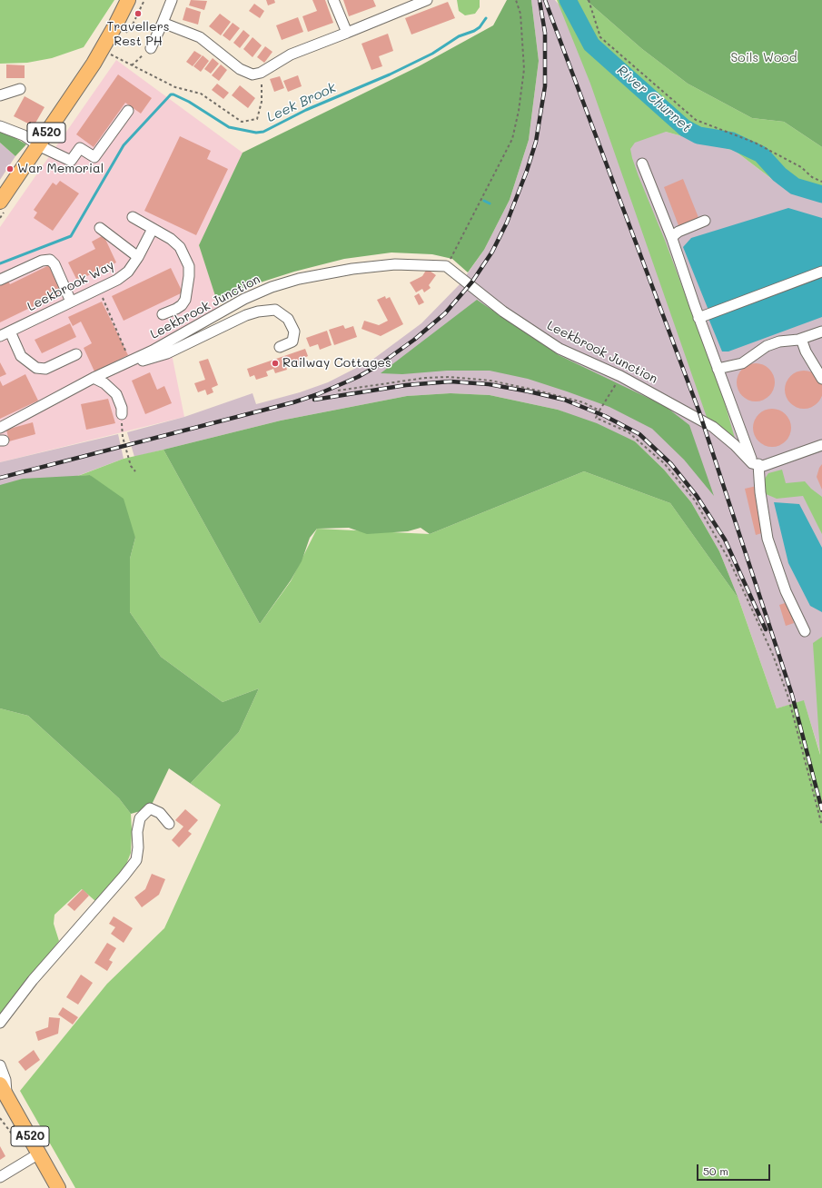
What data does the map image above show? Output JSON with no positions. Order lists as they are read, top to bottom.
{
  "streets": {
    "highway": ["A520"],
    "street": ["Leekbrook Way", "Leekbrook Junction"]
  },
  "water": ["River Churnet", "Leek Brook"],
  "parks": ["Soils Wood"],
  "places": ["Travellers Rest PH", "War Memorial", "Railway Cottages"],
  "scale_bar": "50 m"
}
